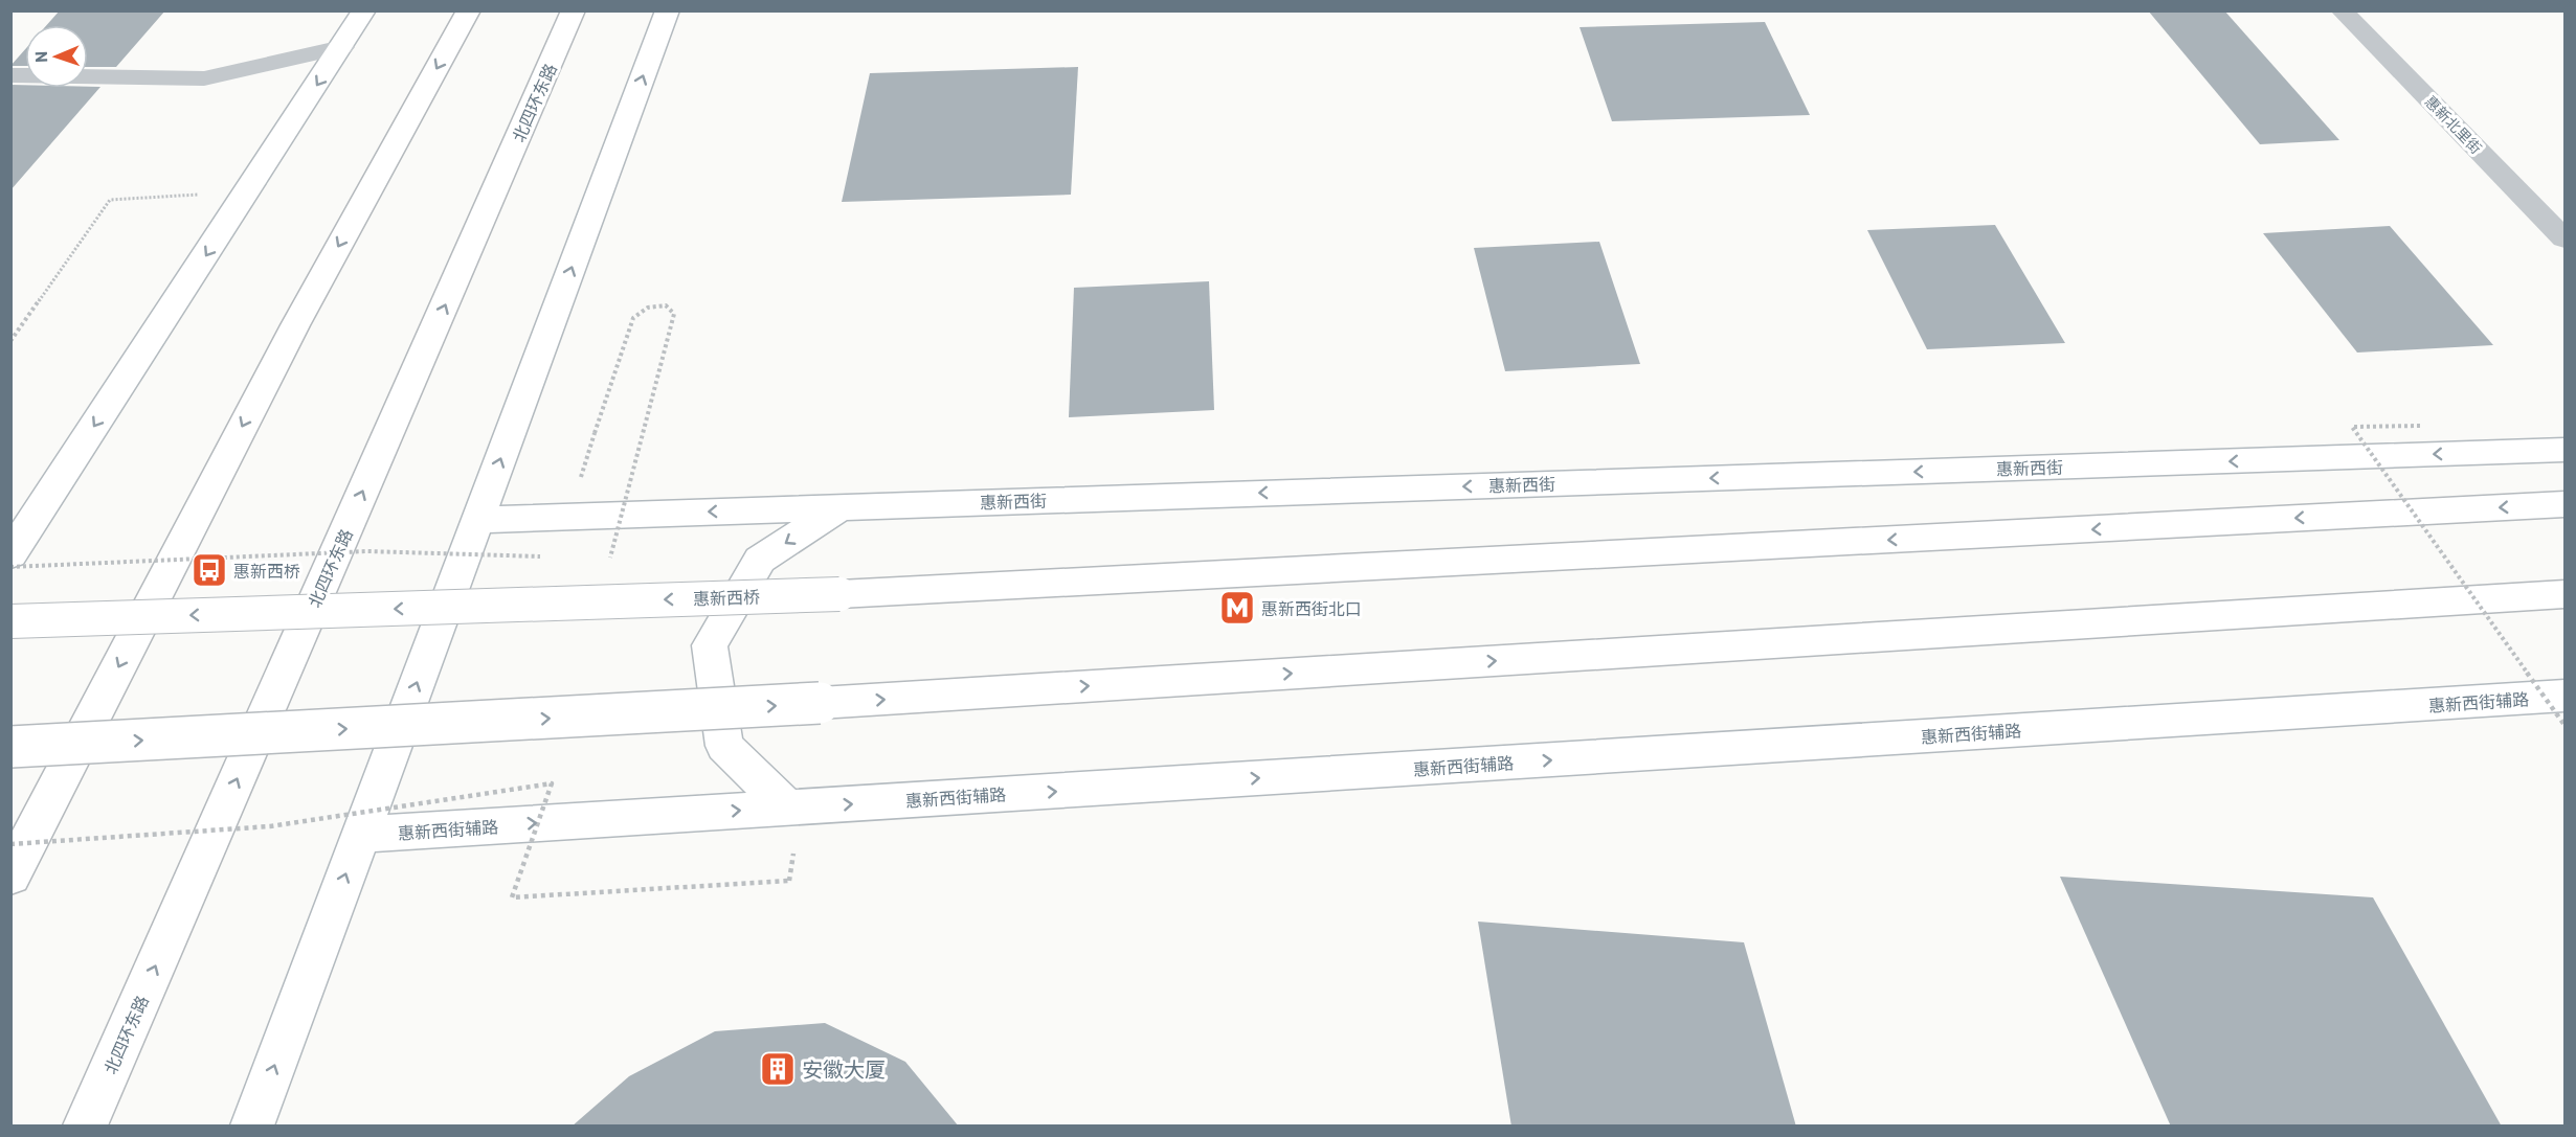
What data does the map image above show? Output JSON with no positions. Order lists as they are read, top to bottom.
{
  "streets": {
    "main road": [
      "北四环东路",
      "惠新西街",
      "惠新西桥",
      "惠新西街辅路"
    ],
    "street": ["惠新北里街"]
  },
  "places": {
    "bus stop": ["惠新西桥"],
    "metro station": ["惠新西街北口"],
    "building": ["安徽大厦"]
  },
  "north": "left"
}
